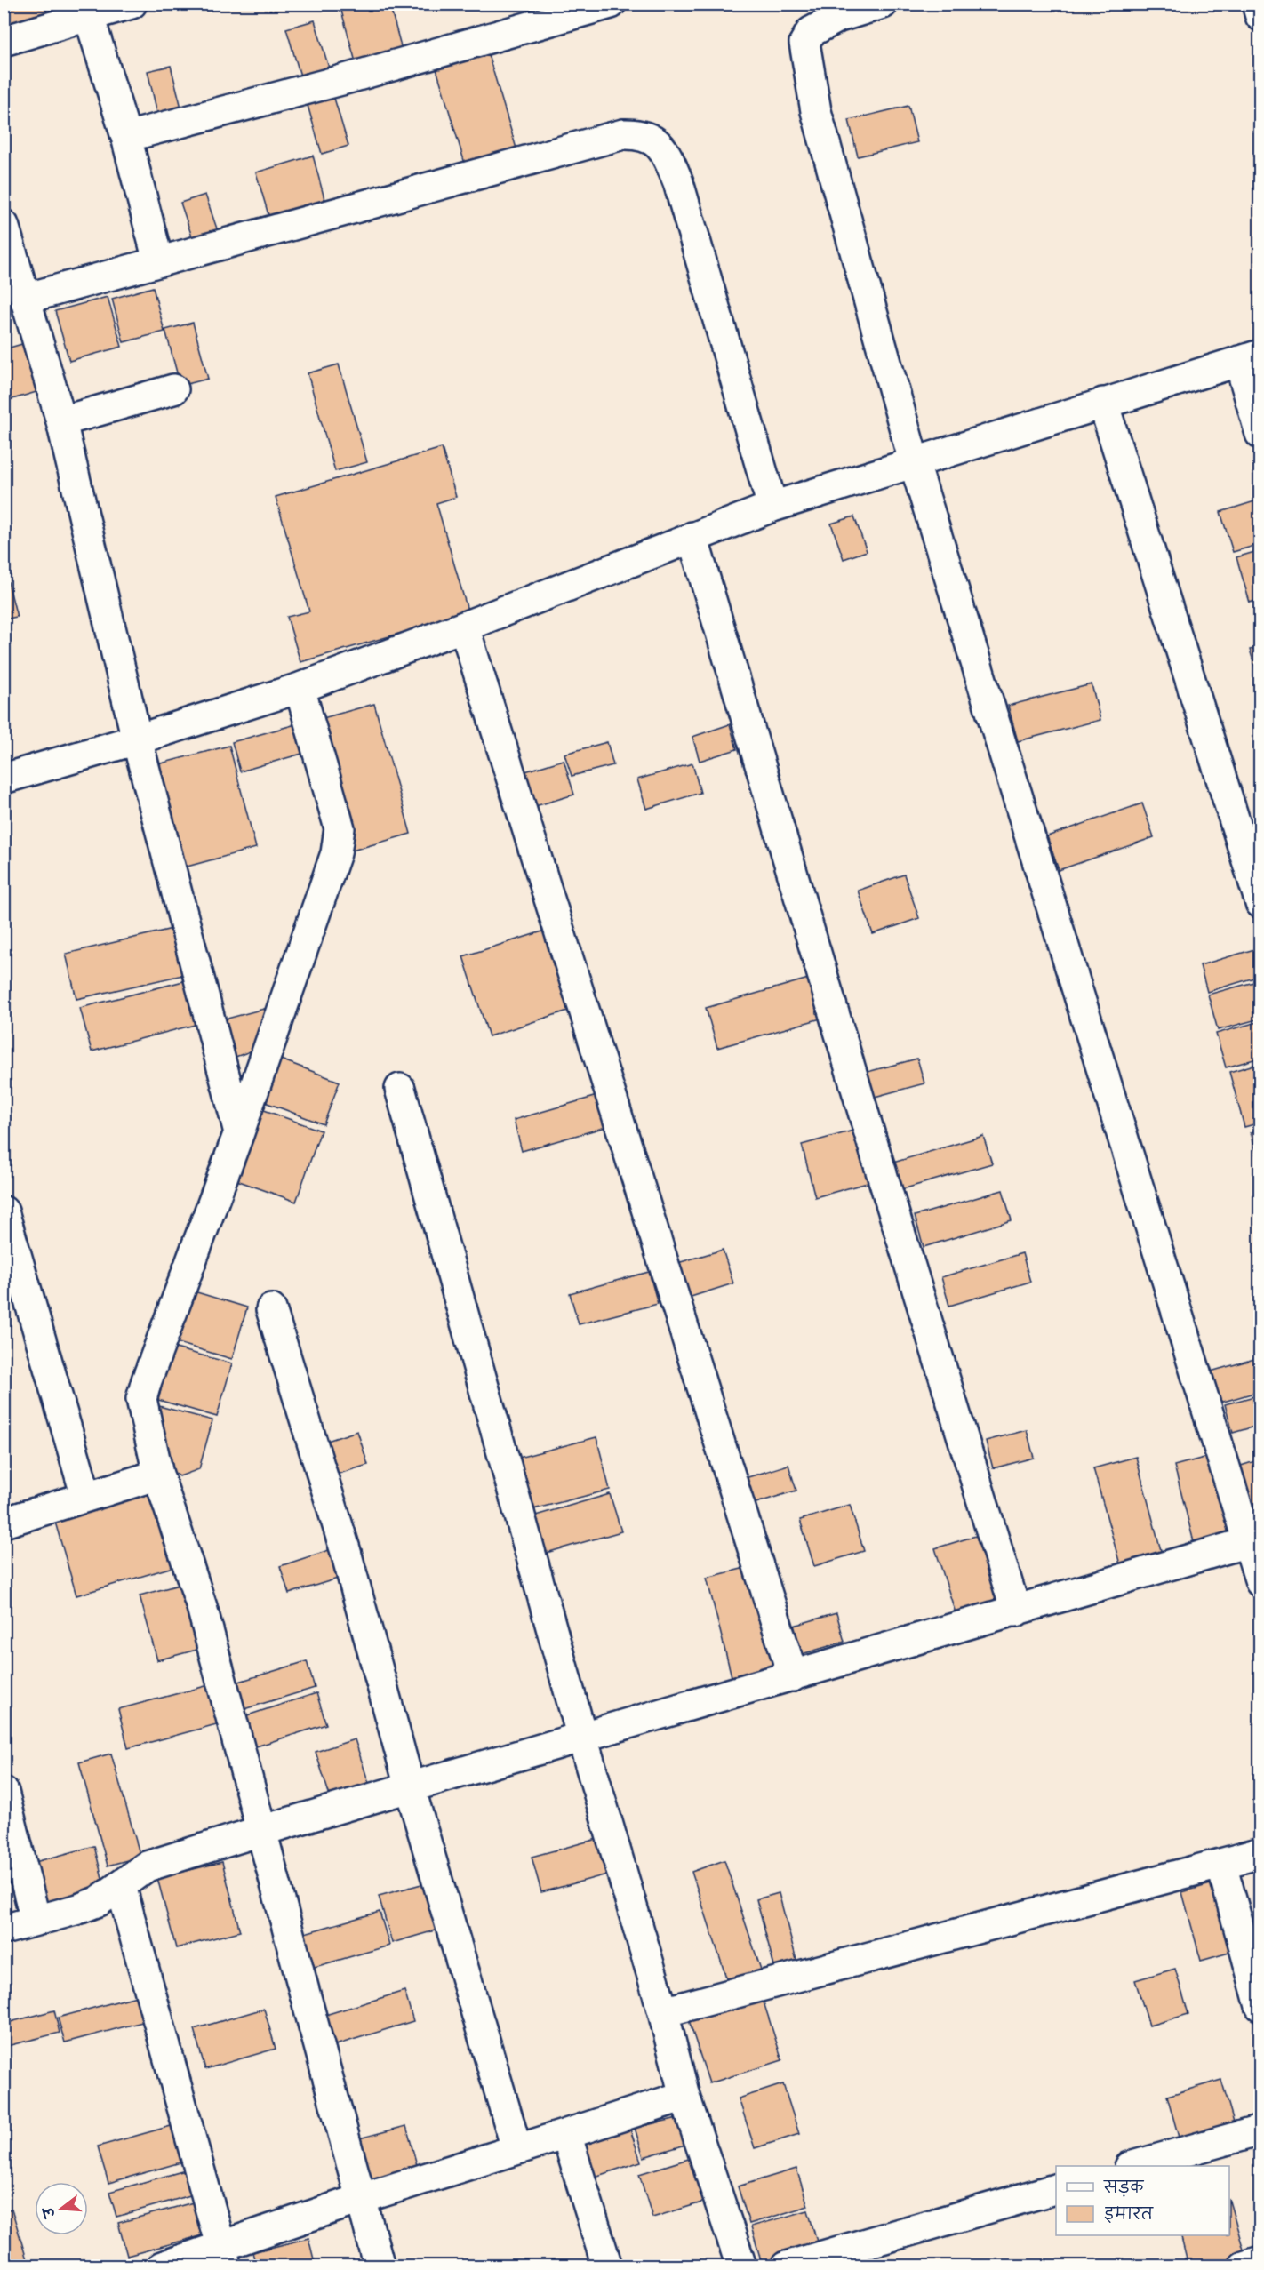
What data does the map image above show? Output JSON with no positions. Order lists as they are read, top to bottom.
{
  "legend": ["सड़क", "इमारत"],
  "north": "left"
}
